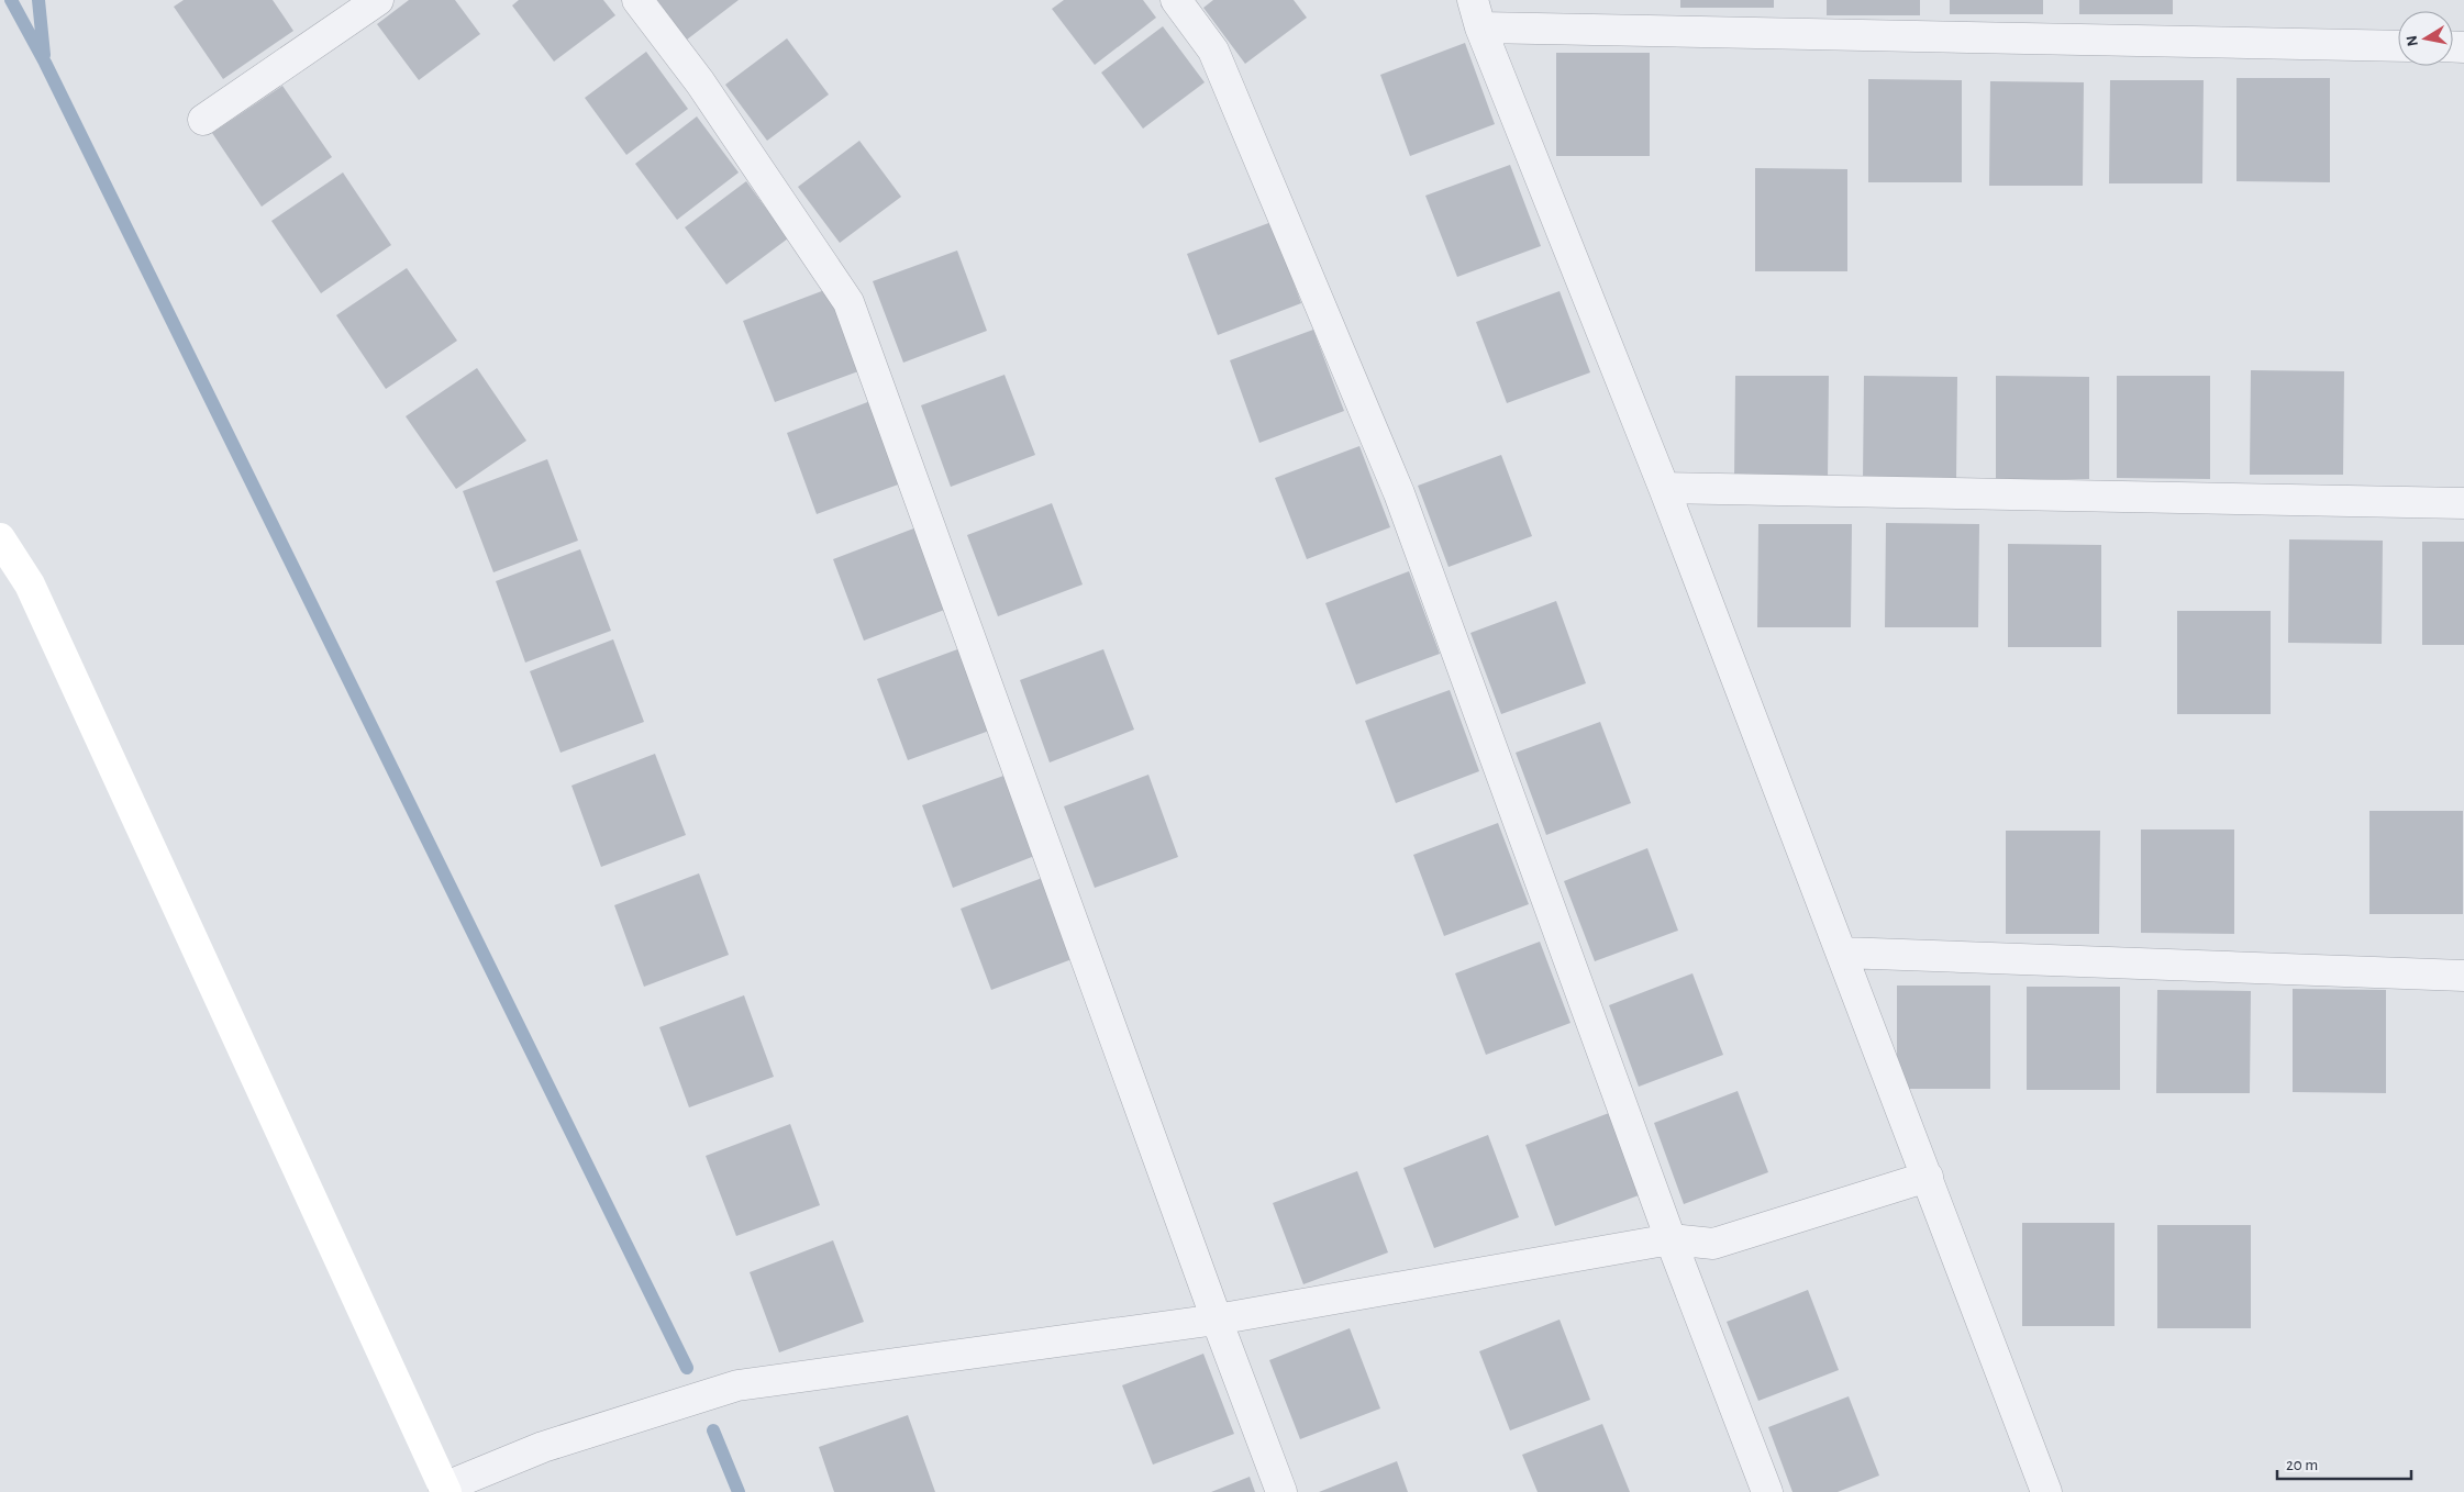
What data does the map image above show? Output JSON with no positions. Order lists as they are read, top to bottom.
{
  "scale_bar": "20 m",
  "north": "left"
}
